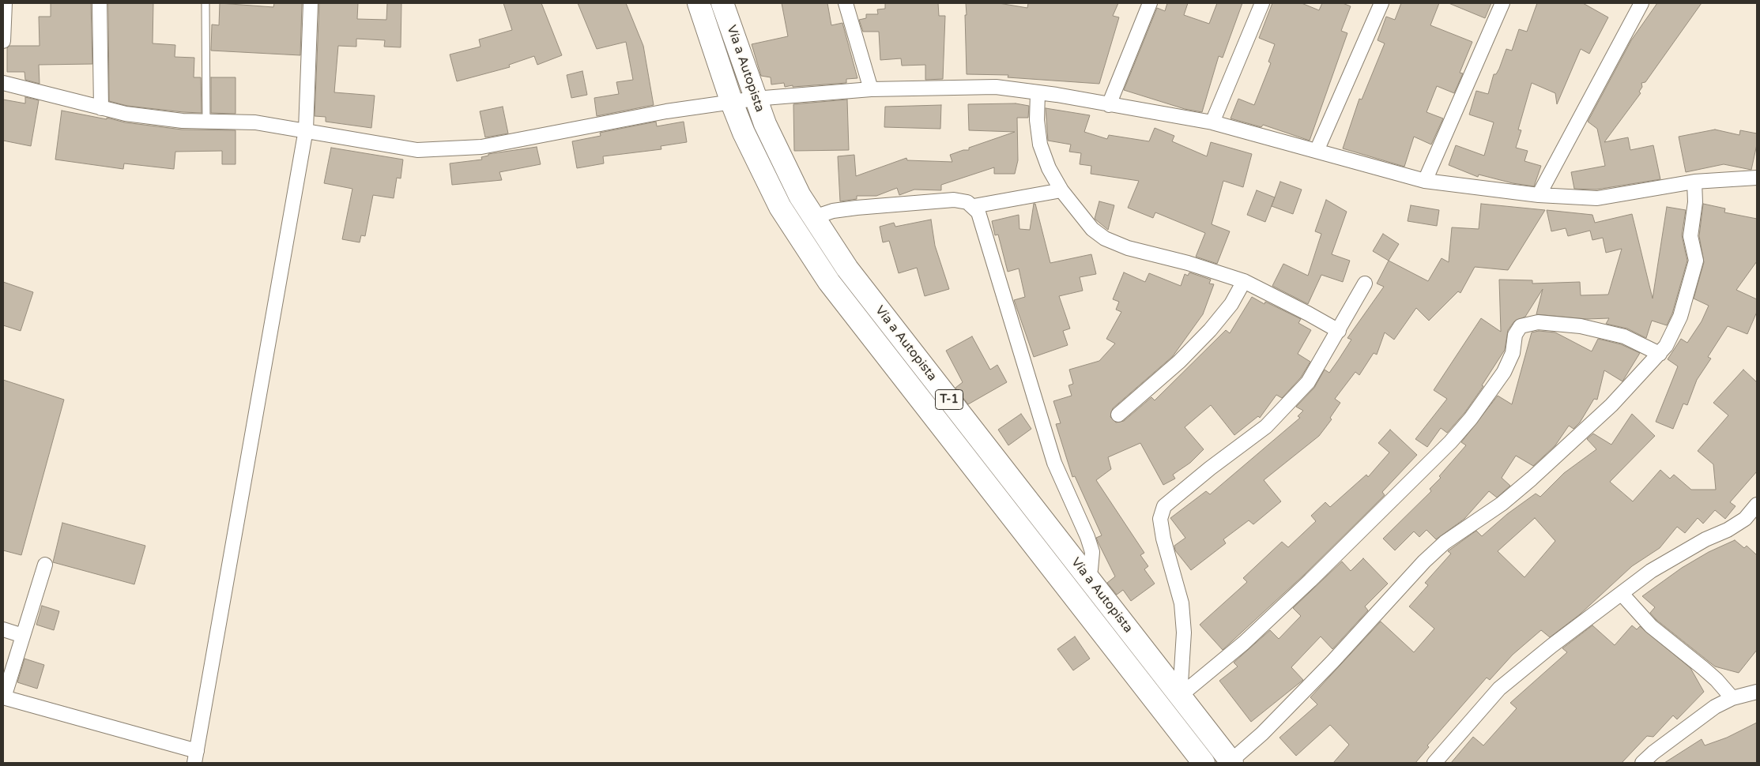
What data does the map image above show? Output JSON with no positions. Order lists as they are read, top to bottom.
{
  "streets": {
    "highway": ["Vía a Autopista", "T-1"]
  }
}
